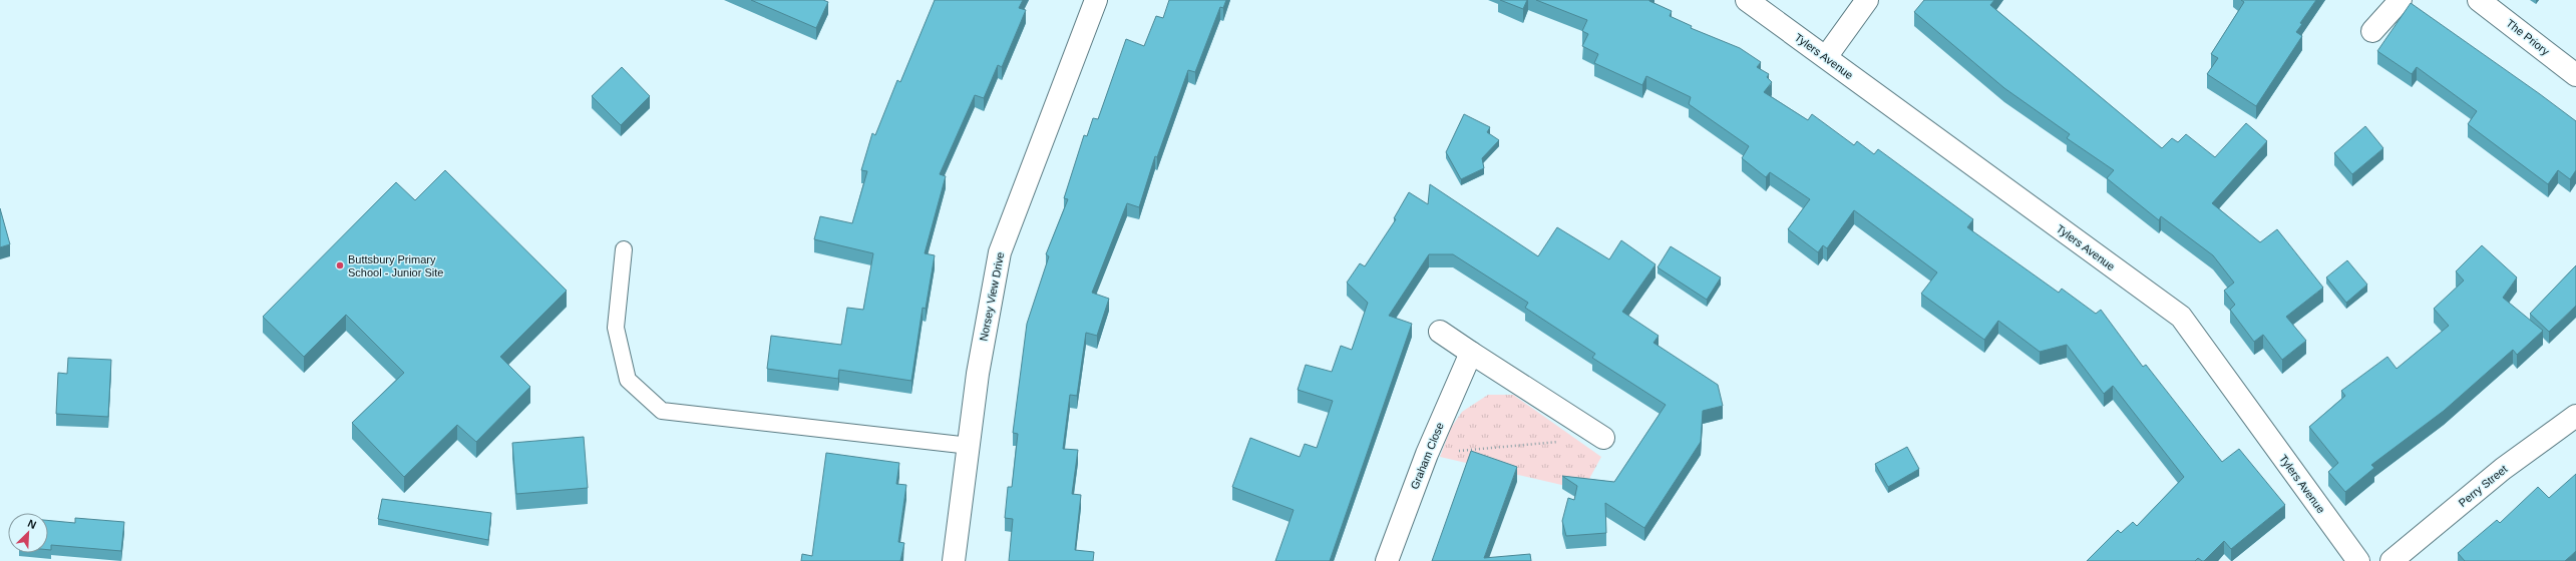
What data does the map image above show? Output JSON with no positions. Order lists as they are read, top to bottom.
{
  "streets": {
    "street": [
      "The Priory",
      "Tylers Avenue",
      "Norsey View Drive",
      "Graham Close",
      "Perry Street"
    ]
  },
  "places": ["Buttsbury Primary School - Junior Site"],
  "north": "top right"
}
